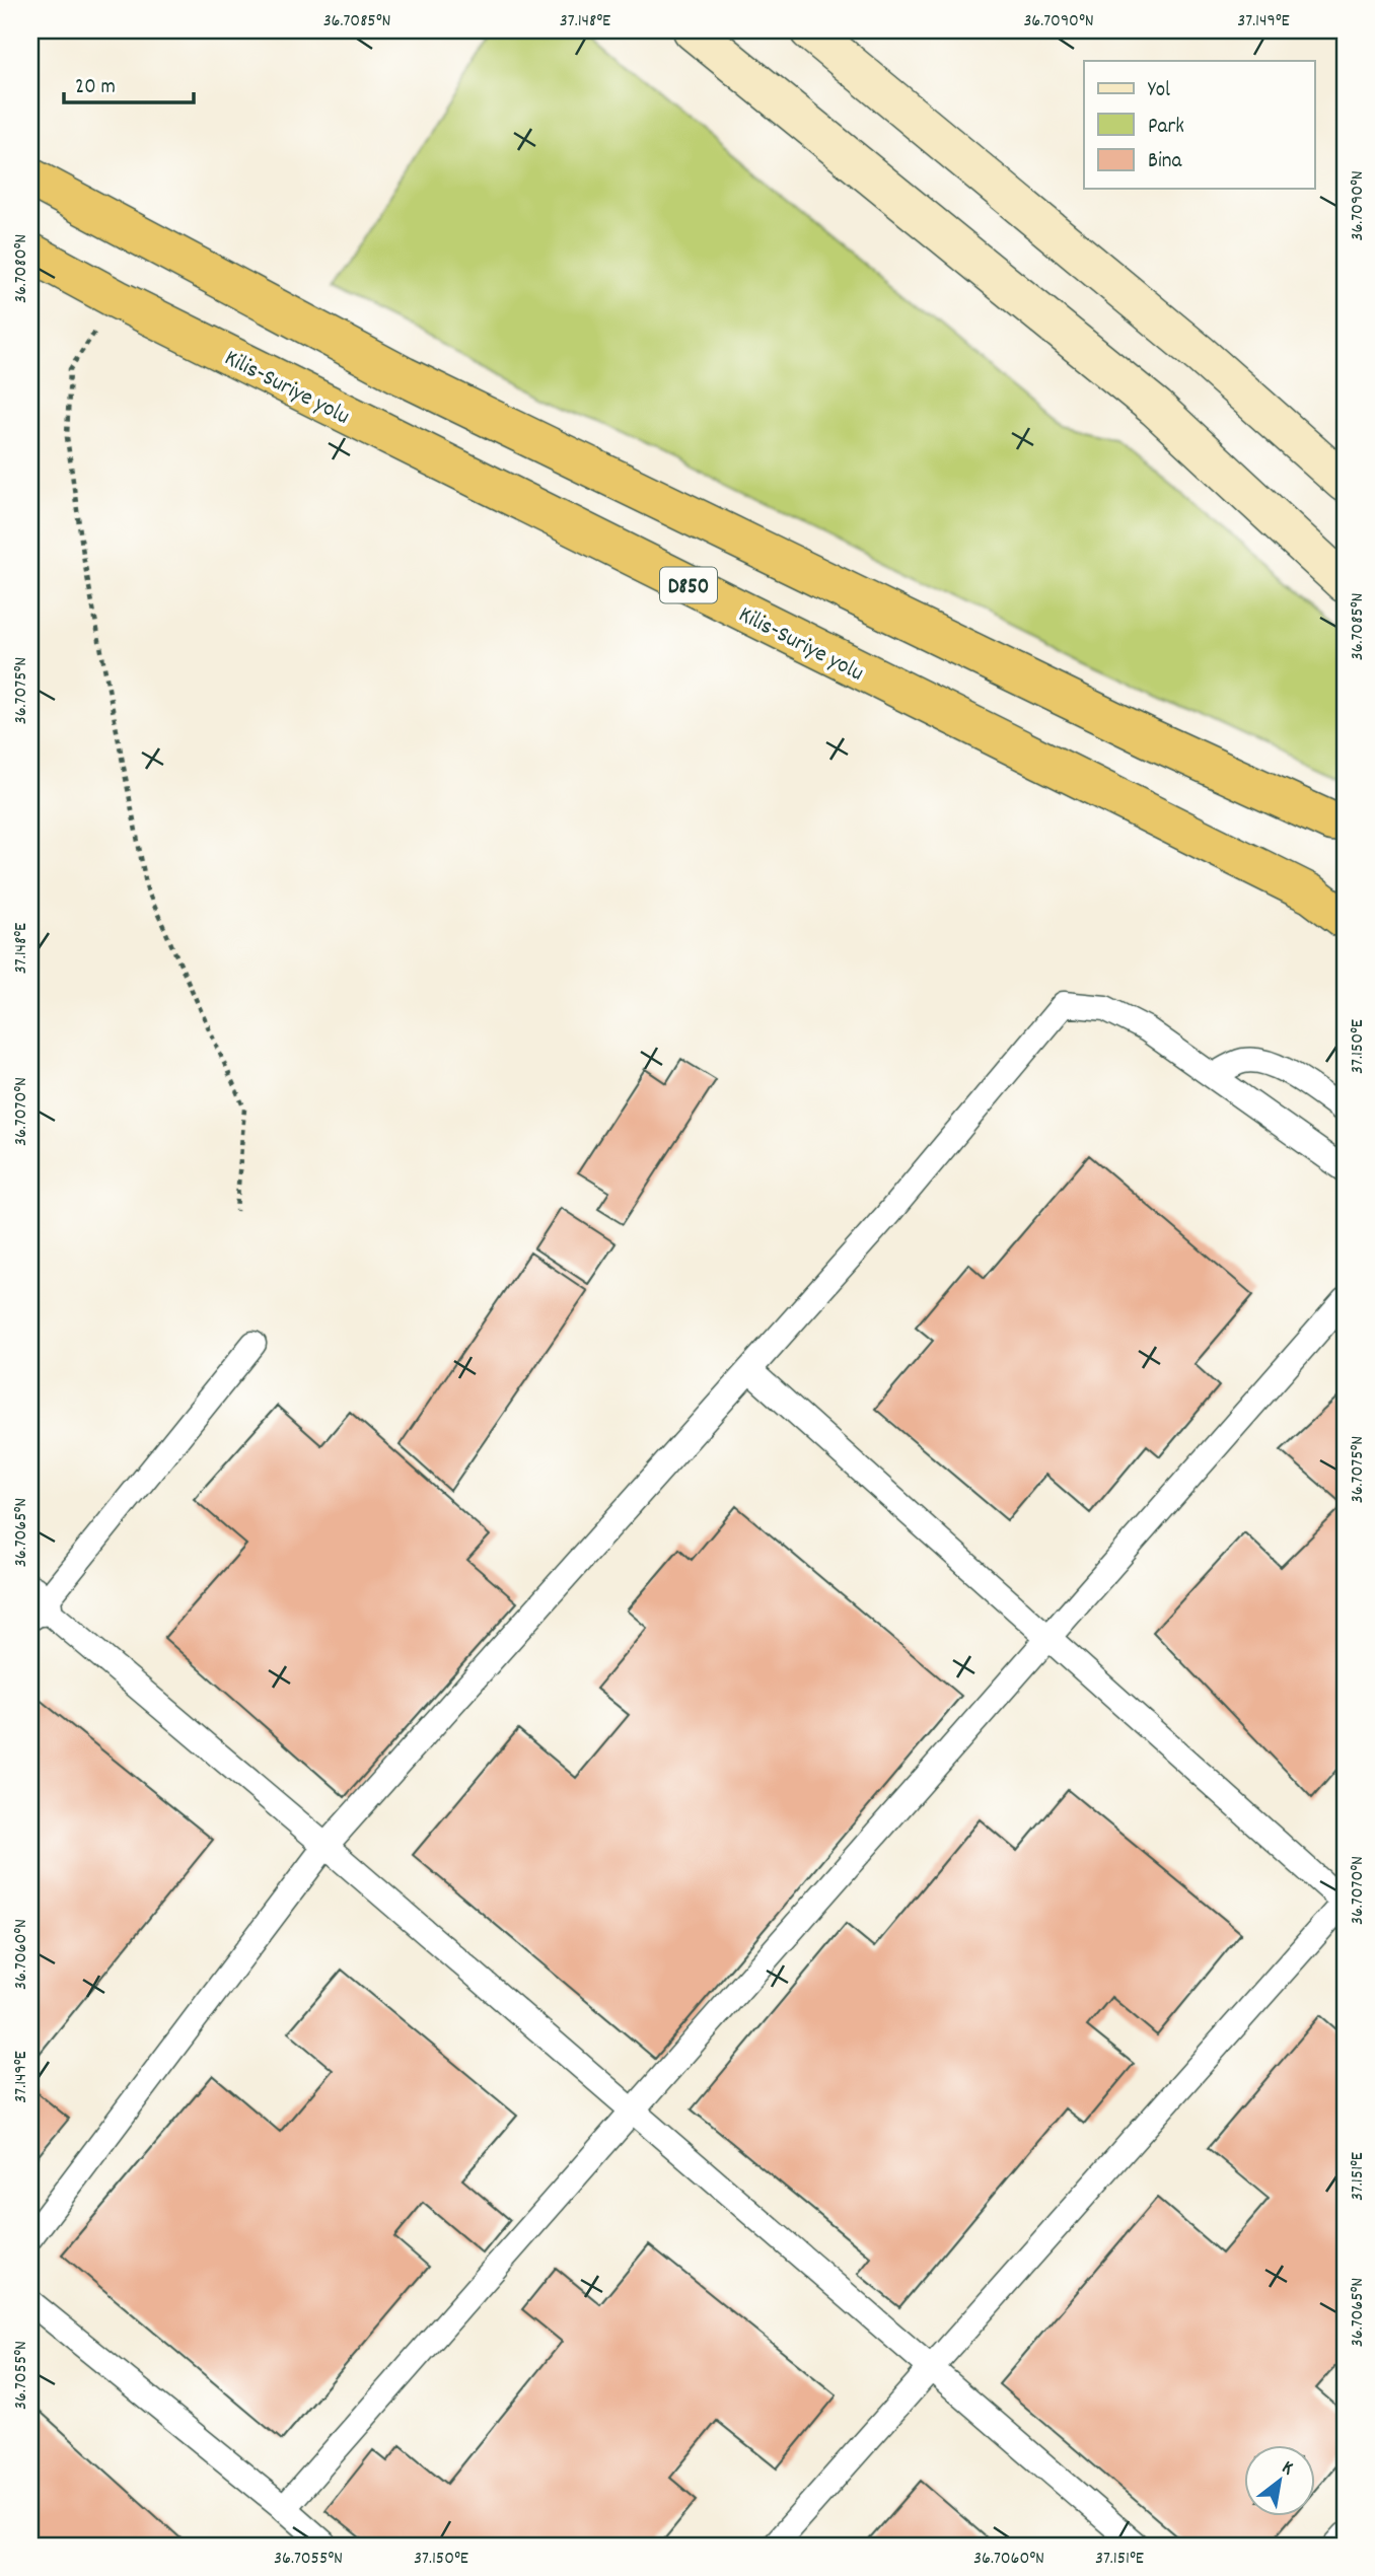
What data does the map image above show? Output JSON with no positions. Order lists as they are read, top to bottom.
{
  "streets": {
    "highway": ["Kilis-Suriye yolu", "D850"]
  },
  "legend": ["Yol", "Park", "Bina"],
  "scale_bar": "20 m",
  "north": "top right",
  "coordinates": [
    "36.7085°N",
    "37.148°E",
    "36.7090°N",
    "37.149°E",
    "36.7080°N",
    "36.7075°N",
    "37.150°E",
    "36.7070°N",
    "36.7065°N",
    "36.7060°N",
    "37.151°E",
    "36.7055°N"
  ]
}
